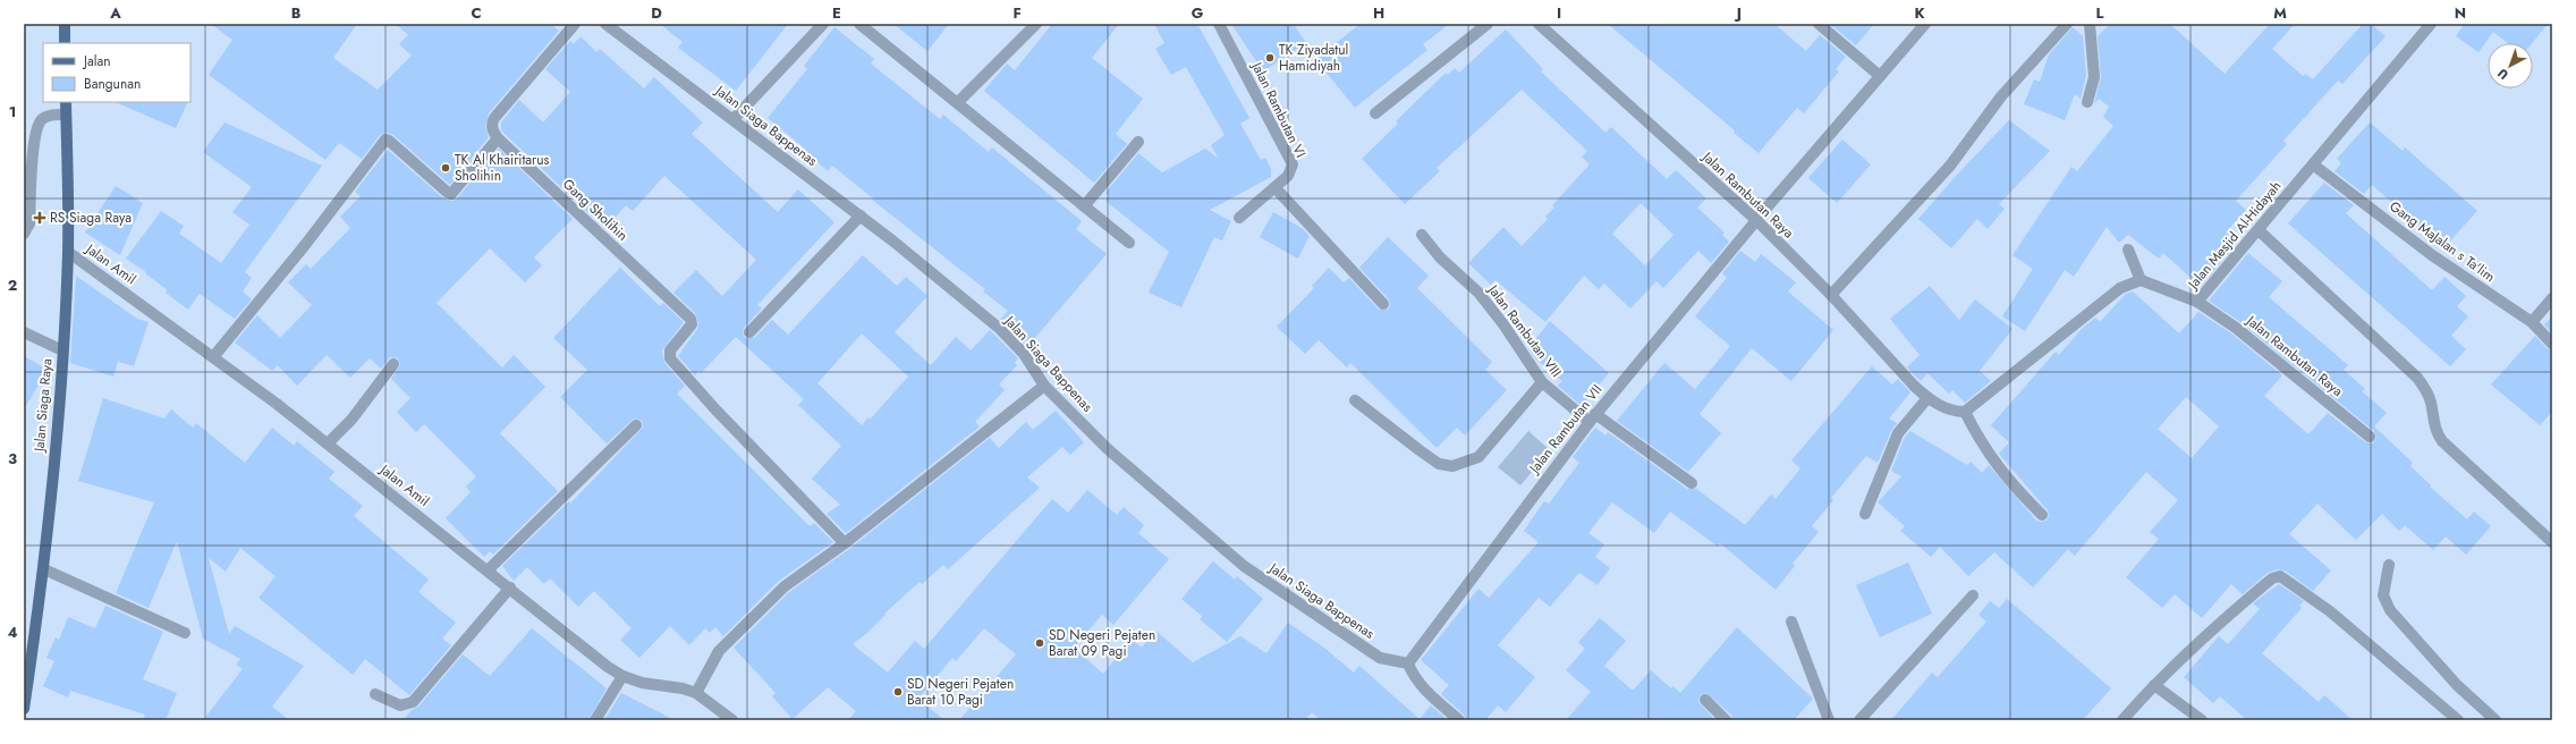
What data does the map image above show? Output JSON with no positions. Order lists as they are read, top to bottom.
{
  "streets": {
    "main road": ["Jalan Siaga Raya"],
    "street": [
      "Jalan Rambutan VI",
      "Jalan Siaga Bappenas",
      "Jalan Rambutan Raya",
      "Gang Sholihin",
      "Jalan Mesjid Al-Hidayah",
      "Gang MaJalan s Ta'lim",
      "Jalan Amil",
      "Jalan Rambutan VIII",
      "Jalan Rambutan VII"
    ]
  },
  "crossings": [
    ["Jalan Siaga Bappenas", "Jalan Rambutan VII"],
    ["Jalan Rambutan Raya", "Jalan Mesjid Al-Hidayah"],
    ["Jalan Rambutan Raya", "Jalan Rambutan VII"],
    ["Jalan Mesjid Al-Hidayah", "Gang MaJalan s Ta'lim"],
    ["Jalan Amil", "Jalan Siaga Raya"],
    ["Jalan Rambutan VIII", "Jalan Rambutan VII"]
  ],
  "places": {
    "other": [
      "TK Ziyadatul Hamidiyah",
      "TK Al Khairitarus Sholihin",
      "SD Negeri Pejaten Barat 09 Pagi",
      "SD Negeri Pejaten Barat 10 Pagi"
    ],
    "health": ["RS Siaga Raya"]
  },
  "legend": ["Jalan", "Bangunan"],
  "north": "bottom left",
  "grid": {
    "columns": [
      "A",
      "B",
      "C",
      "D",
      "E",
      "F",
      "G",
      "H",
      "I",
      "J",
      "K",
      "L",
      "M",
      "N"
    ],
    "rows": [
      "1",
      "2",
      "3",
      "4"
    ]
  }
}
